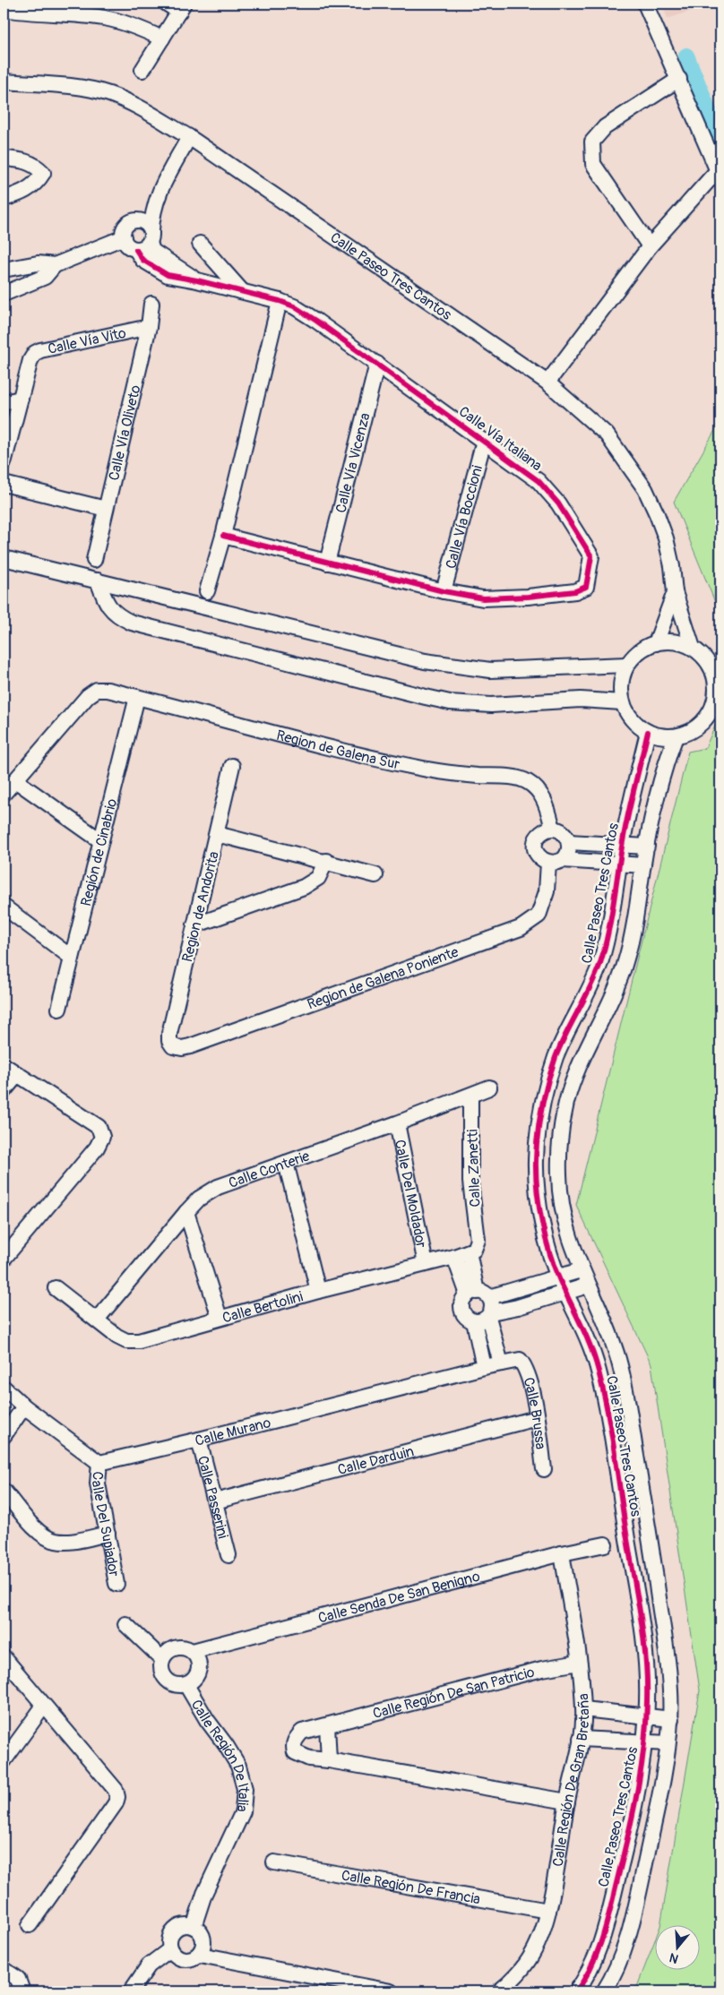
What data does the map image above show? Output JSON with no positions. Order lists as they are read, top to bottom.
{
  "streets": {
    "street": [
      "Calle Paseo Tres Cantos",
      "Calle Vía Vito",
      "Calle Vía Oliveto",
      "Calle Vía Italiana",
      "Calle Vía Vicenza",
      "Calle Vía Boccioni",
      "Region de Galena Sur",
      "Región de Cinabrio",
      "Region de Andorita",
      "Region de Galena Poniente",
      "Calle Zanetti",
      "Calle Conterie",
      "Calle Del Moldador",
      "Calle Bertolini",
      "Calle Brussa",
      "Calle Murano",
      "Calle Darduin",
      "Calle Passerini",
      "Calle Del Supiador",
      "Calle Senda De San Benigno",
      "Calle Región De San Patricio",
      "Calle Región De Italia",
      "Calle Región De Gran Bretaña",
      "Calle Región De Francia"
    ]
  },
  "crossings": [
    ["Calle Vía Vito", "Calle Vía Oliveto"],
    ["Calle Vía Italiana", "Calle Vía Vicenza"],
    ["Calle Vía Italiana", "Calle Vía Boccioni"],
    ["Region de Galena Sur", "Región de Cinabrio"],
    ["Region de Galena Sur", "Region de Galena Poniente"],
    ["Region de Andorita", "Region de Galena Poniente"],
    ["Calle Zanetti", "Calle Conterie"],
    ["Calle Zanetti", "Calle Bertolini"],
    ["Calle Conterie", "Calle Del Moldador"],
    ["Calle Conterie", "Calle Bertolini"],
    ["Calle Del Moldador", "Calle Bertolini"],
    ["Calle Brussa", "Calle Murano"],
    ["Calle Brussa", "Calle Darduin"],
    ["Calle Murano", "Calle Passerini"],
    ["Calle Murano", "Calle Del Supiador"],
    ["Calle Darduin", "Calle Passerini"],
    ["Calle Senda De San Benigno", "Calle Región De Italia"],
    ["Calle Senda De San Benigno", "Calle Región De Gran Bretaña"],
    ["Calle Región De San Patricio", "Calle Región De Gran Bretaña"],
    ["Calle Región De Gran Bretaña", "Calle Región De Francia"]
  ],
  "north": "bottom"
}
